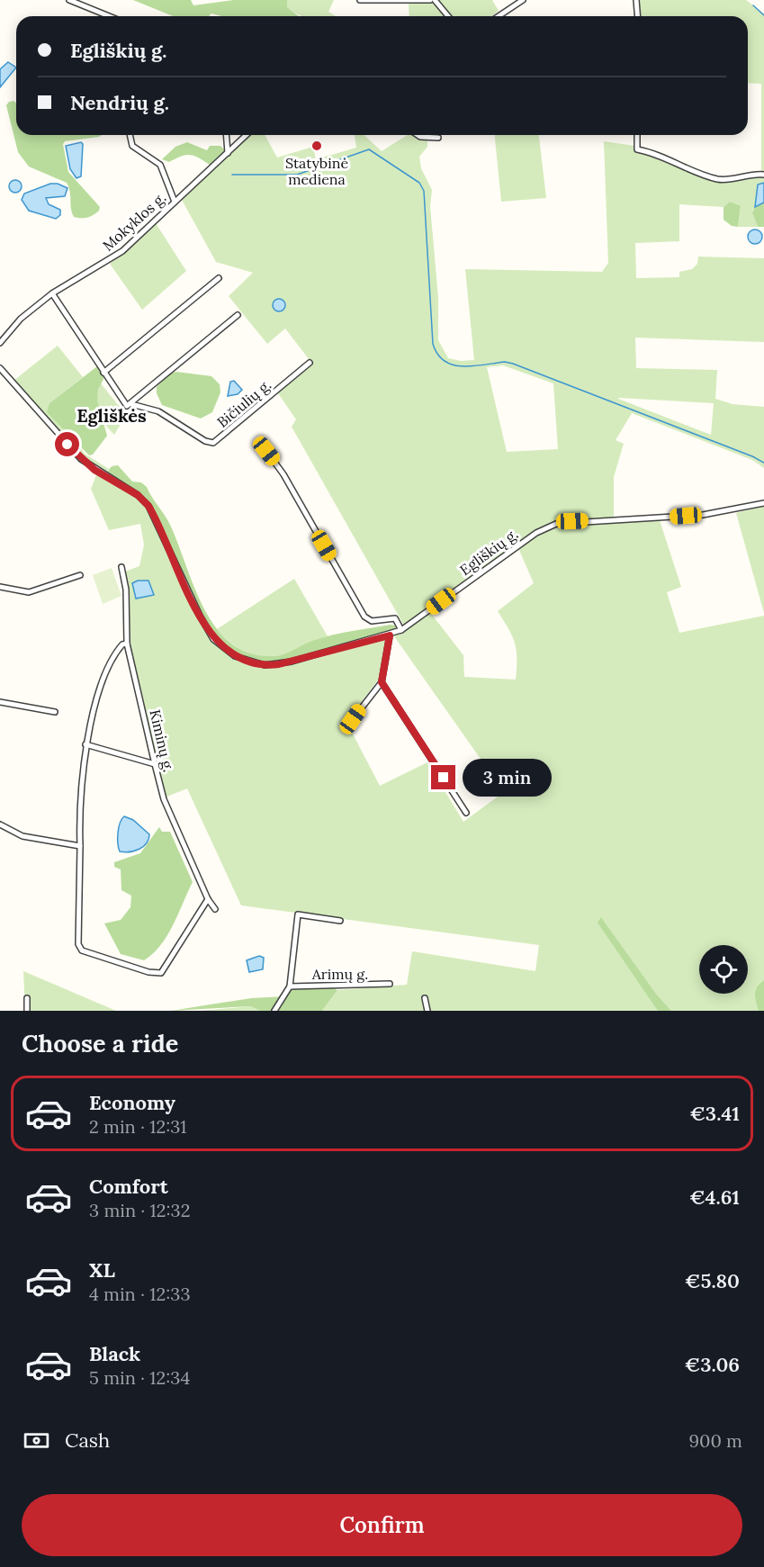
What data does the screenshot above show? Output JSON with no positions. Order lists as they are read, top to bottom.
{
  "streets": {
    "street": [
      "Mokyklos g.",
      "Bičiulių g.",
      "Egliškių g.",
      "Kiminų g.",
      "Arimų g."
    ]
  },
  "districts": ["Egliškės"],
  "places": ["Statybinė mediena"],
  "page": {
    "banner": ["Egliškių g.", "Nendrių g."],
    "bubble": "3 min",
    "heading": "Choose a ride",
    "list": [
      {
        "name": "Economy",
        "note": "2 min · 12:31",
        "value": "€3.41"
      },
      {
        "name": "Comfort",
        "note": "3 min · 12:32",
        "value": "€4.61"
      },
      {
        "name": "XL",
        "note": "4 min · 12:33",
        "value": "€5.80"
      },
      {
        "name": "Black",
        "note": "5 min · 12:34",
        "value": "€3.06"
      }
    ],
    "pay": ["Cash", "900 m"],
    "buttons": "Confirm"
  }
}
